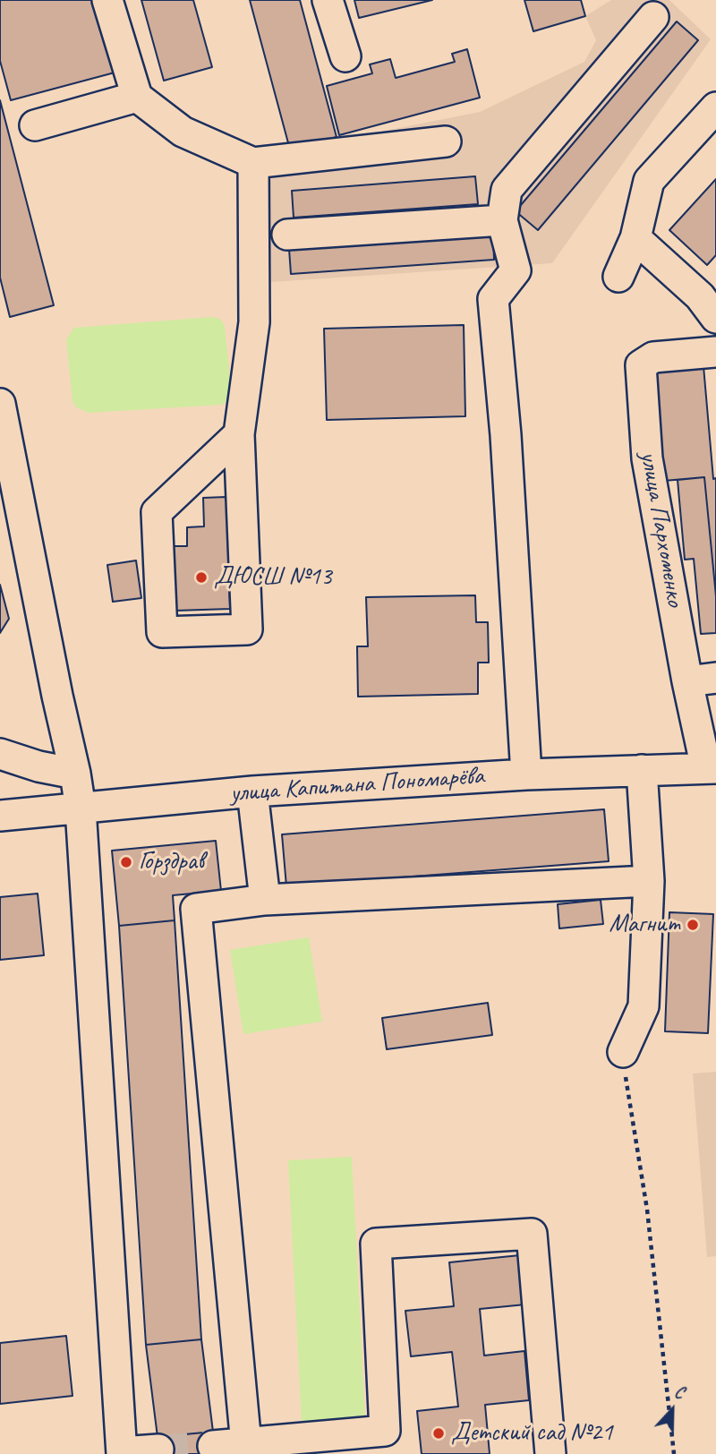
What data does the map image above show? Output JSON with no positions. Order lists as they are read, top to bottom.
{
  "streets": {
    "street": ["улица Пархоменко", "улица Капитана Пономарёва"]
  },
  "crossings": [
    ["улица Пархоменко", "улица Капитана Пономарёва"]
  ],
  "places": [
    "ДЮСШ №13",
    "Горздрав",
    "Магнит",
    "Детский сад №21"
  ],
  "north": "top"
}
